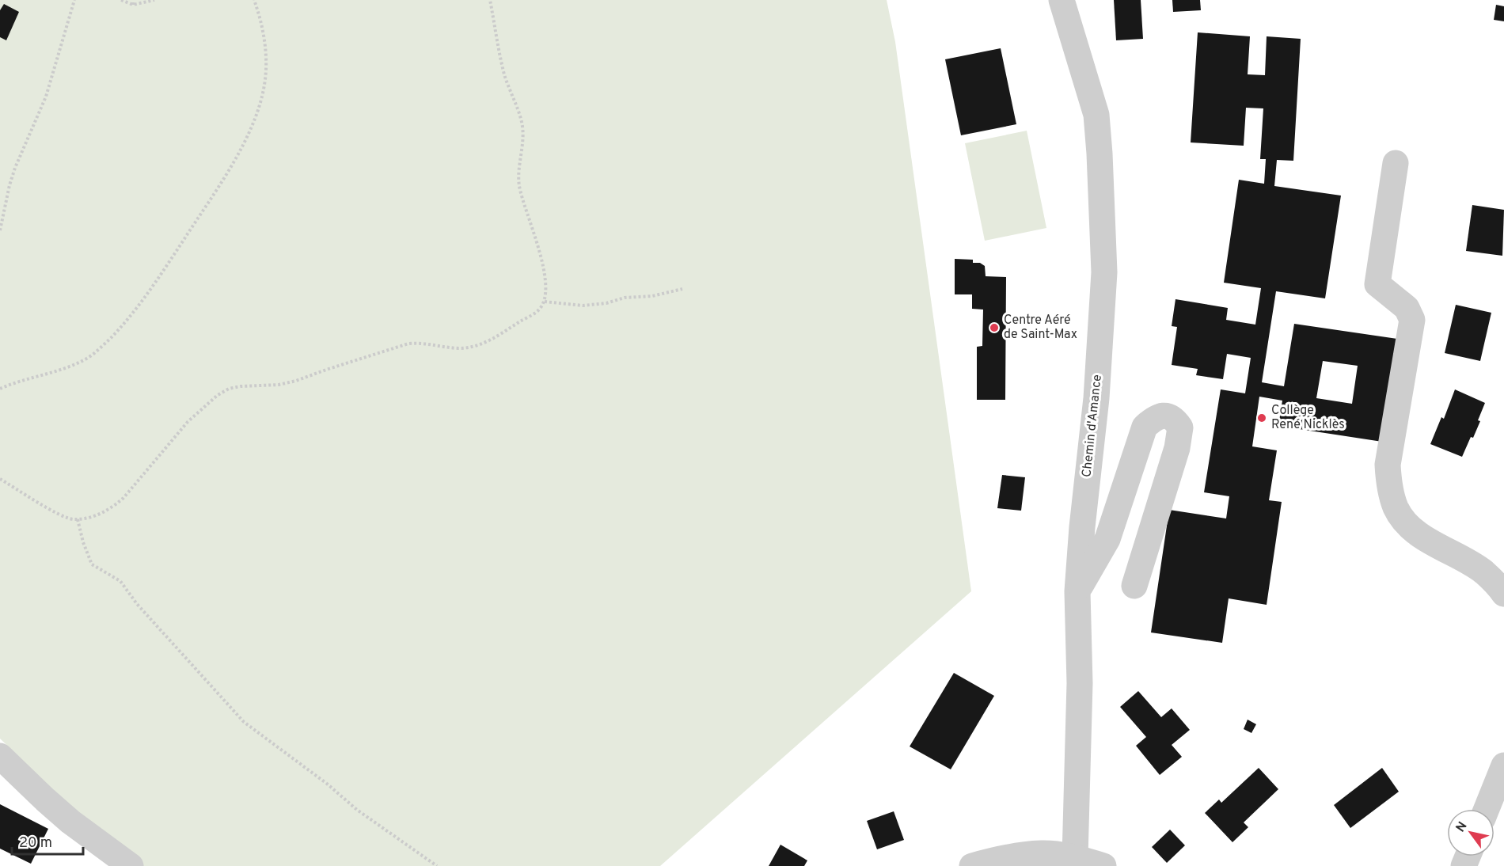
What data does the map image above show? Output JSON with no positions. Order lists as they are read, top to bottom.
{
  "streets": {
    "street": ["Chemin d'Amance"]
  },
  "places": ["Centre Aéré de Saint-Max", "Collège René Nicklès"],
  "scale_bar": "20 m",
  "north": "top left"
}
